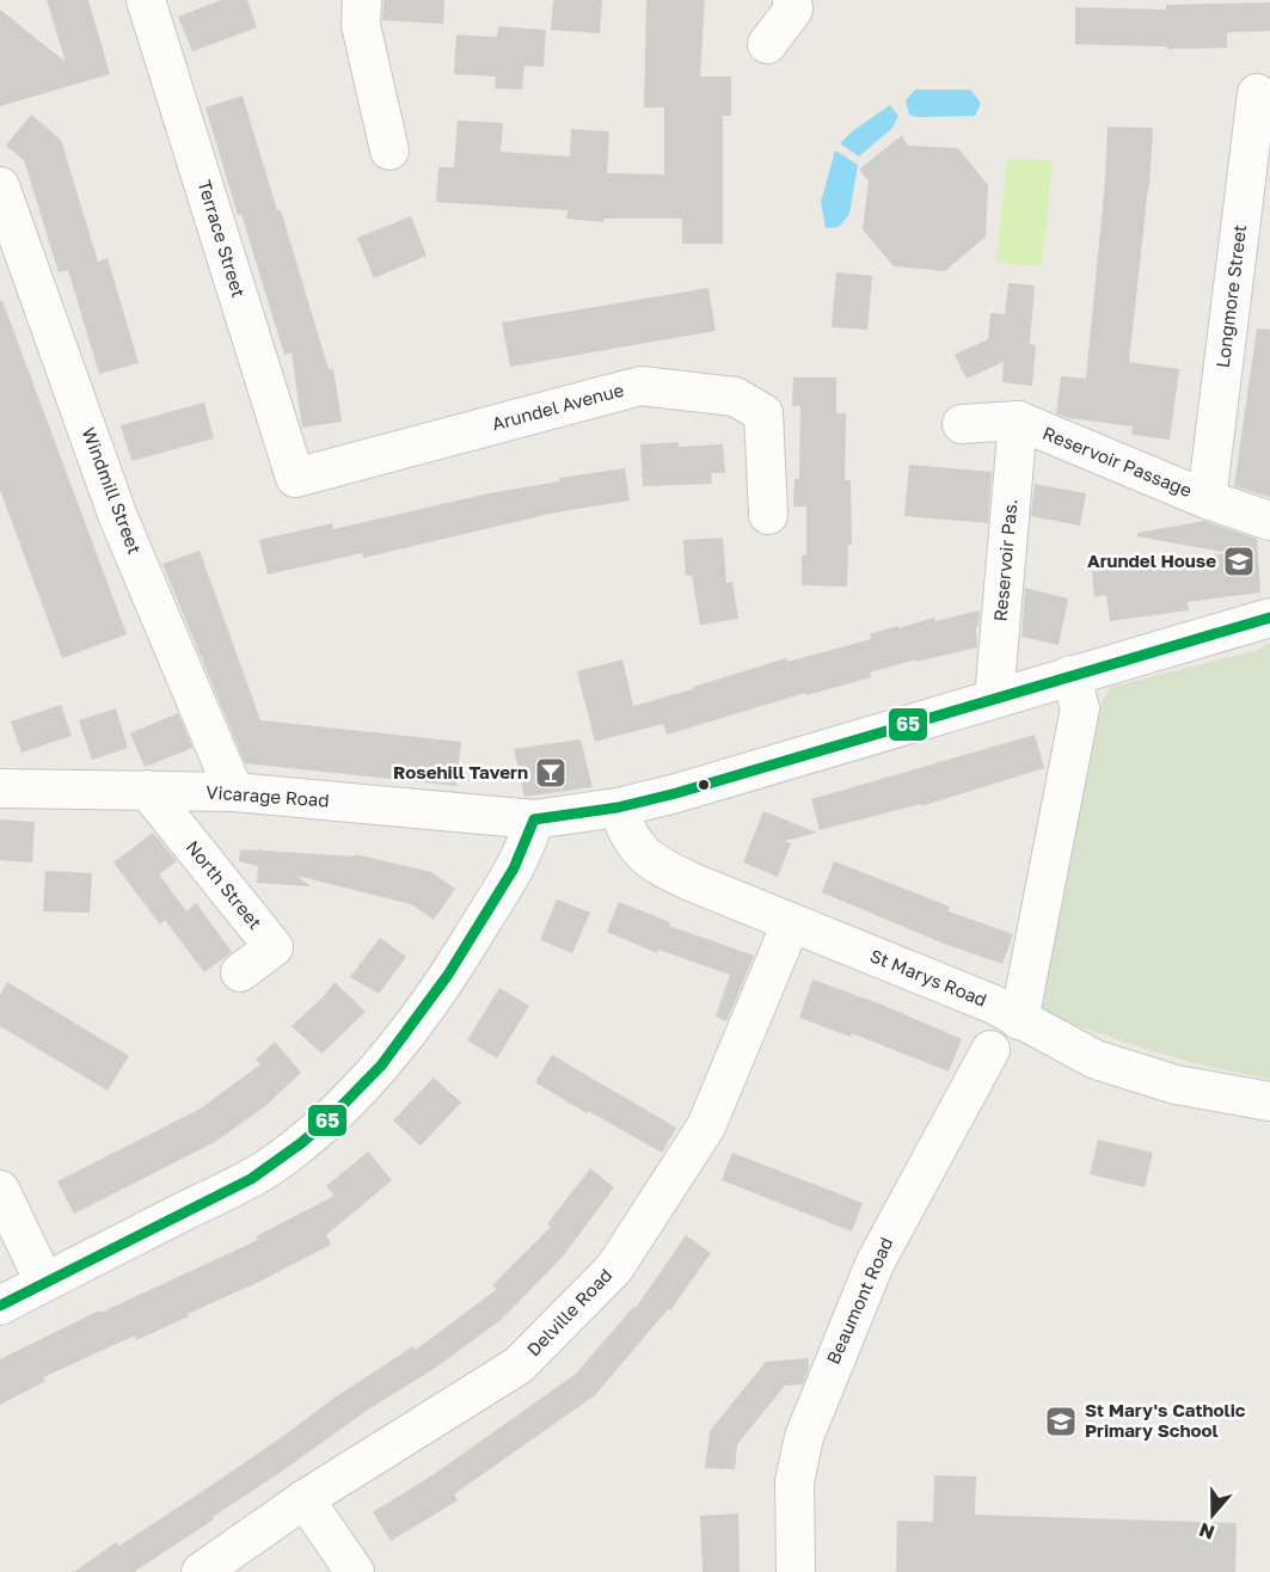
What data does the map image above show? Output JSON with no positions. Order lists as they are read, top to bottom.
{
  "streets": {
    "street": [
      "Terrace Street",
      "Longmore Street",
      "Arundel Avenue",
      "Reservoir Passage",
      "Windmill Street",
      "Reservoir Pas.",
      "Vicarage Road",
      "North Street",
      "St Marys Road",
      "Beaumont Road",
      "Delville Road"
    ]
  },
  "crossings": [
    ["Terrace Street", "Arundel Avenue"],
    ["Longmore Street", "Reservoir Passage"],
    ["Reservoir Passage", "Reservoir Pas."],
    ["Windmill Street", "Vicarage Road"],
    ["Reservoir Pas.", "Vicarage Road"],
    ["Vicarage Road", "North Street"],
    ["Vicarage Road", "St Marys Road"],
    ["St Marys Road", "Delville Road"]
  ],
  "places": {
    "school or university": ["Arundel House", "St Mary's Catholic Primary School"],
    "bar": ["Rosehill Tavern"]
  },
  "lines": ["transit line 65"],
  "north": "bottom"
}
